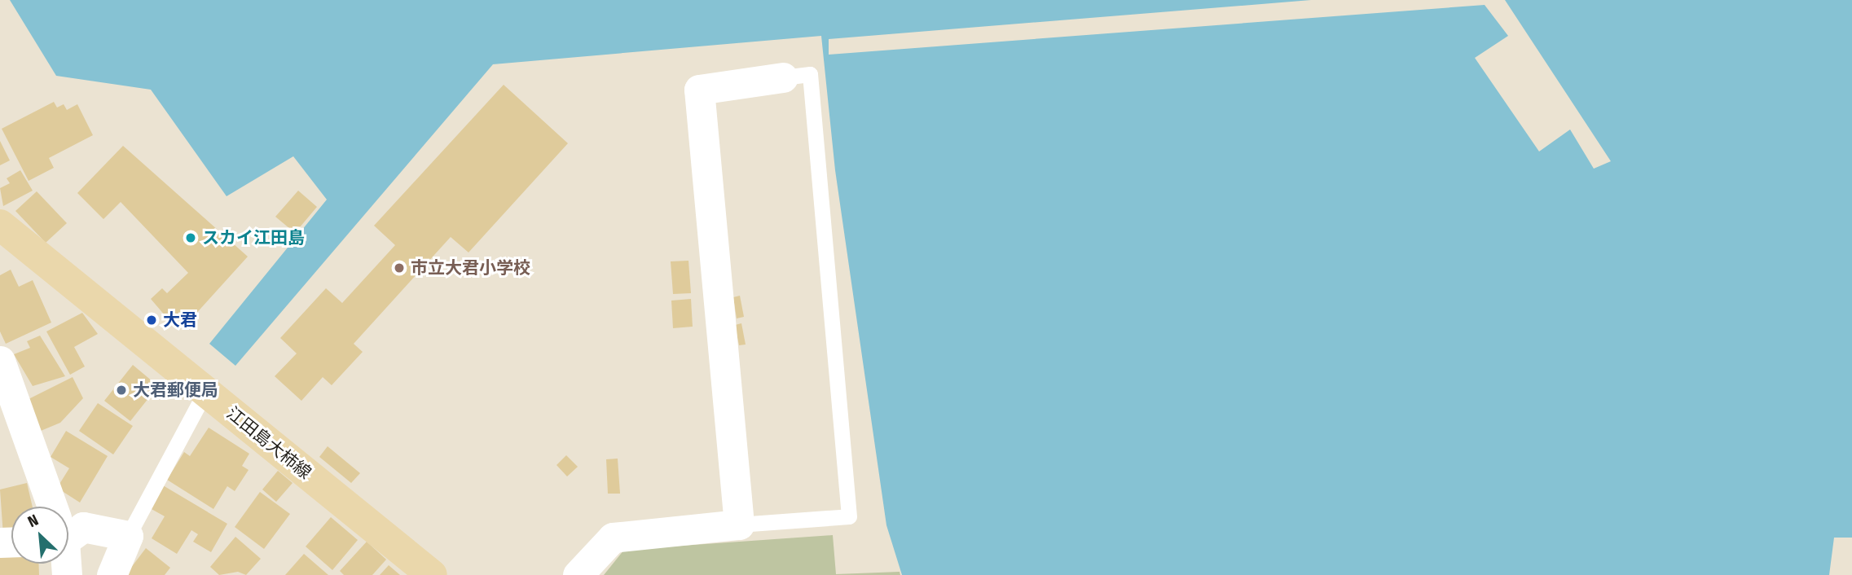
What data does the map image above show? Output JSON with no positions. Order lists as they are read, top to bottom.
{
  "streets": {
    "main road": ["江田島大柿線"]
  },
  "places": [
    "スカイ江田島",
    "市立大君小学校",
    "大君",
    "大君郵便局"
  ],
  "north": "top left"
}
